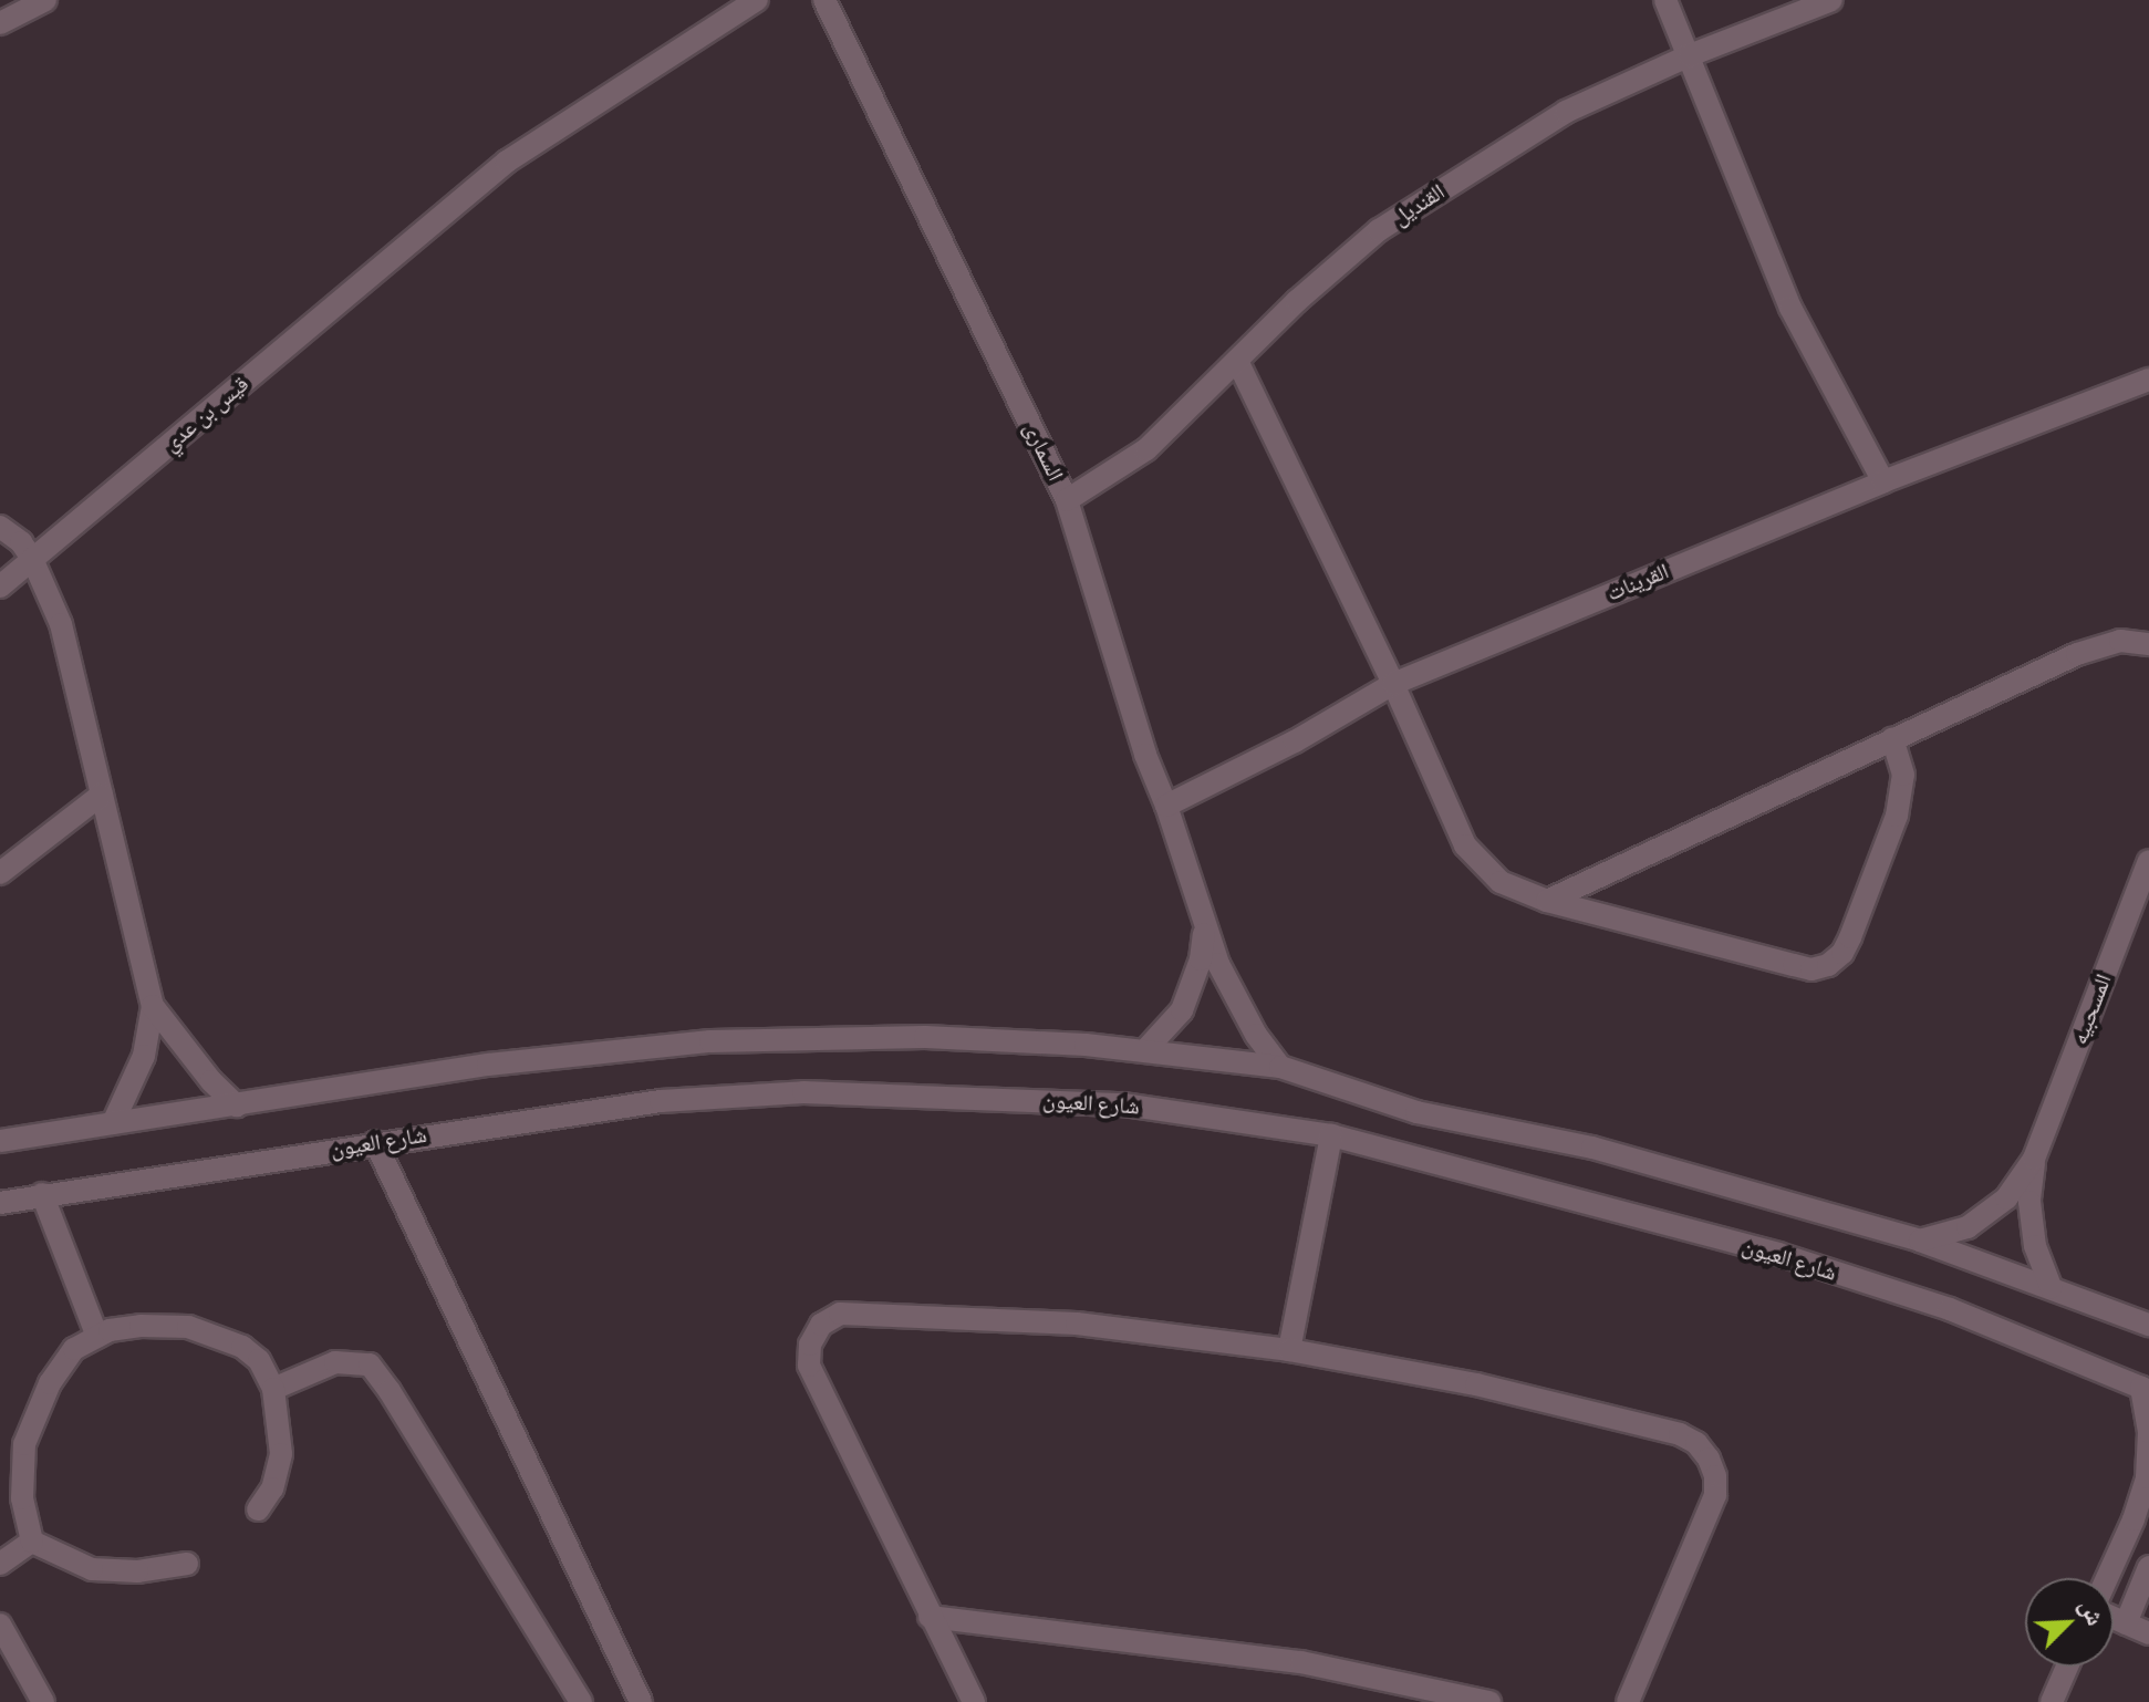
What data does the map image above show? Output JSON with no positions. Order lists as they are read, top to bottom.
{
  "streets": {
    "street": [
      "القنديل",
      "قيس بن عدي",
      "السمارى",
      "القرينات",
      "المسحبيه",
      "شارع العيون"
    ]
  },
  "crossings": [
    ["القنديل", "السمارى"],
    ["السمارى", "القرينات"]
  ],
  "north": "top right"
}
